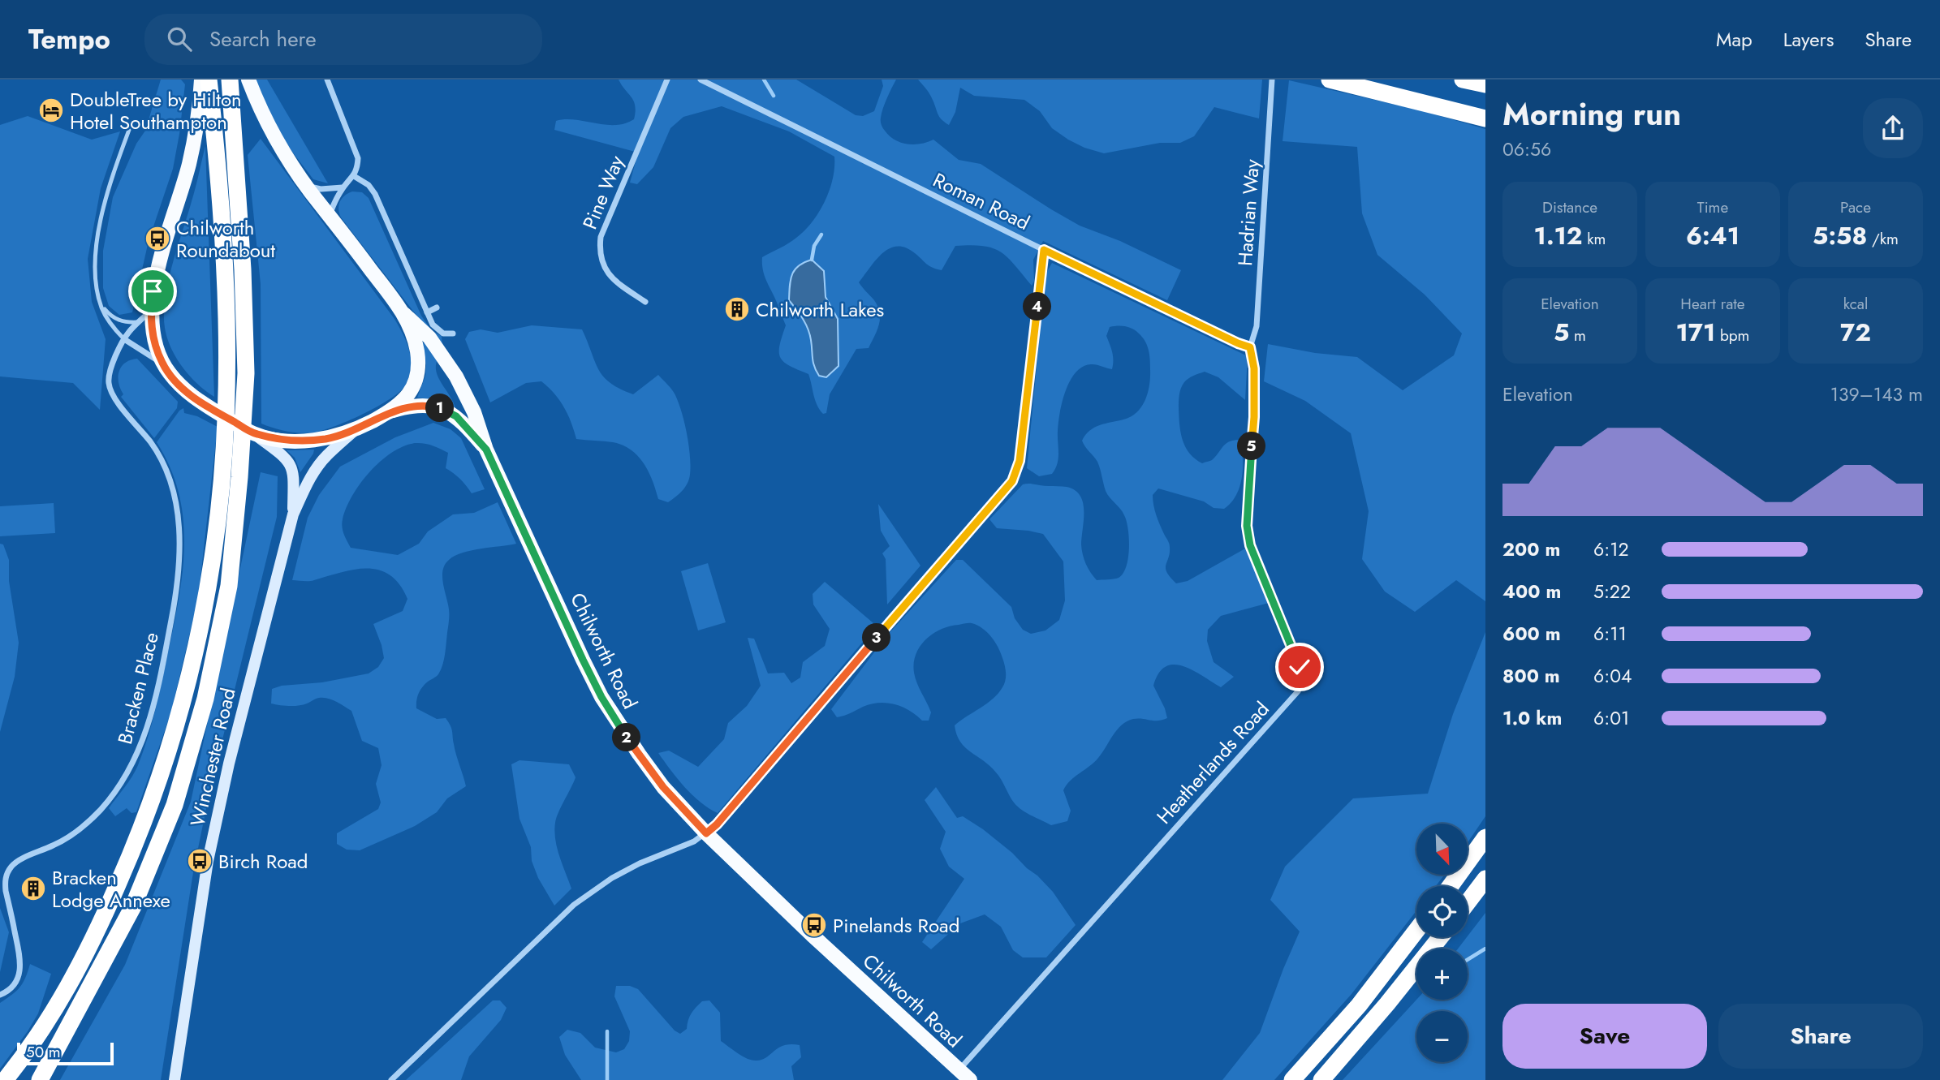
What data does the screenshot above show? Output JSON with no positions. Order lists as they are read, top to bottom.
{
  "streets": {
    "main road": ["Chilworth Road"],
    "street": [
      "Pine Way",
      "Roman Road",
      "Hadrian Way",
      "Bracken Place",
      "Winchester Road",
      "Heatherlands Road"
    ]
  },
  "crossings": [
    ["Roman Road", "Hadrian Way"],
    ["Roman Road", "Heatherlands Road"],
    ["Hadrian Way", "Heatherlands Road"],
    ["Chilworth Road", "Heatherlands Road"]
  ],
  "places": {
    "hotel": ["DoubleTree by Hilton Hotel Southampton"],
    "bus stop": ["Chilworth Roundabout", "Birch Road", "Pinelands Road"],
    "building": ["Chilworth Lakes", "Bracken Lodge Annexe"]
  },
  "scale_bar": "50 m",
  "north": "bottom right",
  "page": {
    "header": "Tempo",
    "search": "Search here",
    "nav": ["Map", "Layers", "Share"],
    "heading": ["Morning run", "06:56"],
    "stats": [
      ["Distance", "1.12 km"],
      ["Time", "6:41"],
      ["Pace", "5:58 /km"],
      ["Elevation", "5 m"],
      ["Heart rate", "171 bpm"],
      ["kcal", "72"]
    ],
    "pins": [
      "4",
      "1",
      "5",
      "3",
      "2"
    ],
    "chart": ["Elevation", "139–143 m"],
    "list": [
      {
        "name": "200 m",
        "note": "6:12"
      },
      {
        "name": "400 m",
        "note": "5:22"
      },
      {
        "name": "600 m",
        "note": "6:11"
      },
      {
        "name": "800 m",
        "note": "6:04"
      },
      {
        "name": "1.0 km",
        "note": "6:01"
      }
    ],
    "map_buttons": ["+", "−"],
    "buttons": ["Save", "Share"],
    "scale": "50 m"
  }
}
